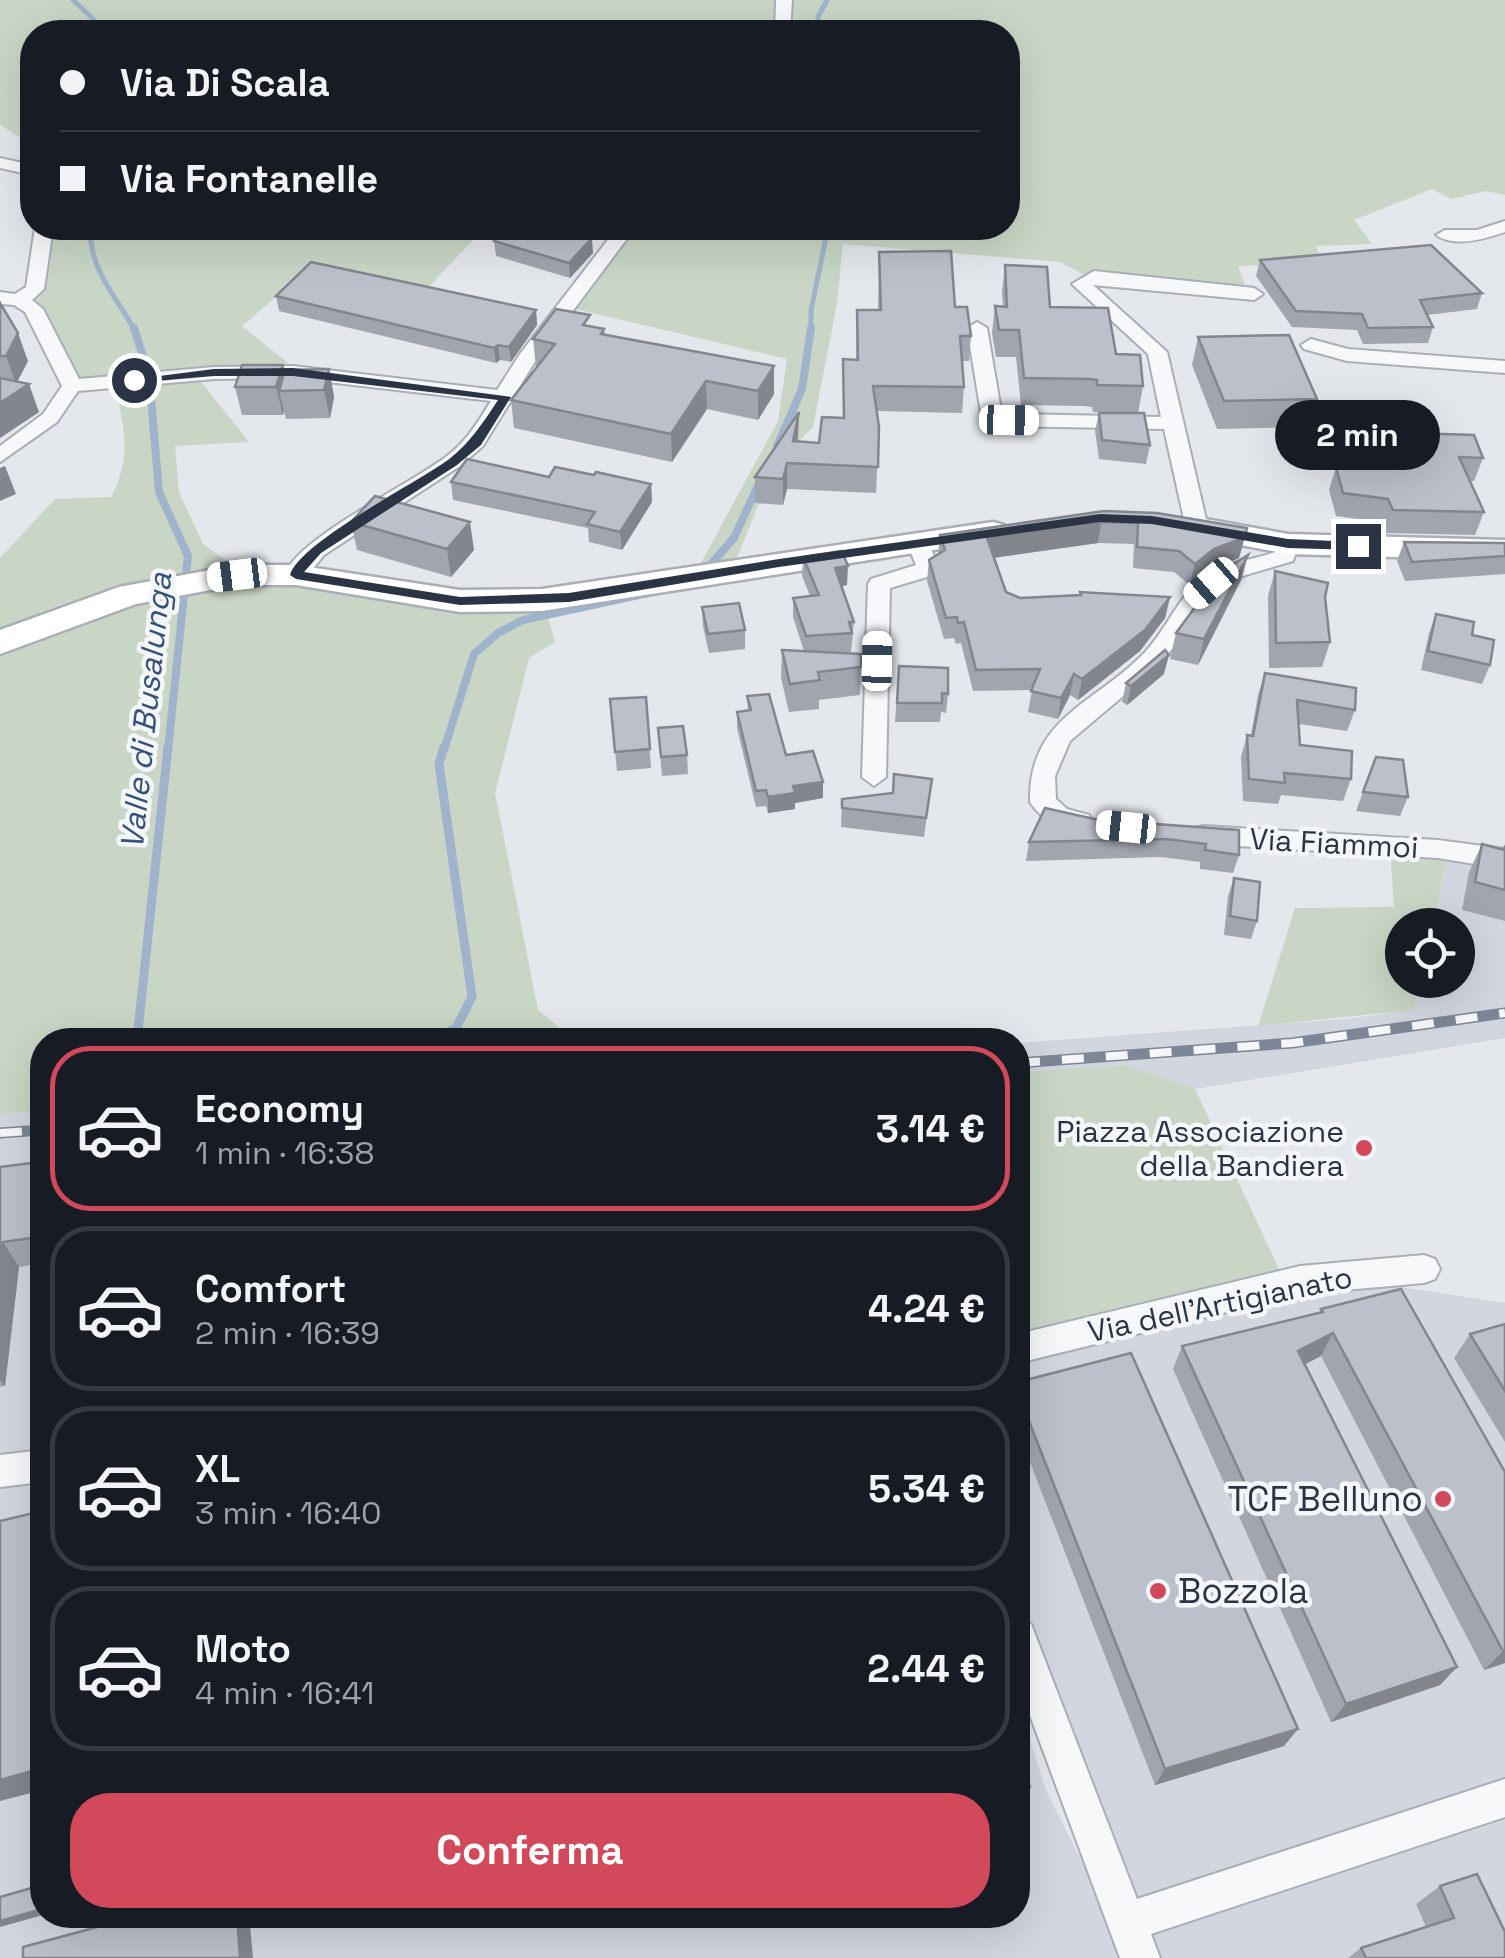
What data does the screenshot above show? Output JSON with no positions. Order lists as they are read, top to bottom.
{
  "streets": {
    "street": ["Via Fiammoi", "Via dell'Artigianato"]
  },
  "water": ["Valle di Busalunga"],
  "places": ["Piazza Associazione della Bandiera", "TCF Belluno", "Bozzola"],
  "page": {
    "banner": ["Via Di Scala", "Via Fontanelle"],
    "bubble": "2 min",
    "list": [
      {
        "name": "Economy",
        "note": "1 min · 16:38",
        "value": "3.14 €"
      },
      {
        "name": "Comfort",
        "note": "2 min · 16:39",
        "value": "4.24 €"
      },
      {
        "name": "XL",
        "note": "3 min · 16:40",
        "value": "5.34 €"
      },
      {
        "name": "Moto",
        "note": "4 min · 16:41",
        "value": "2.44 €"
      }
    ],
    "buttons": "Conferma"
  }
}
